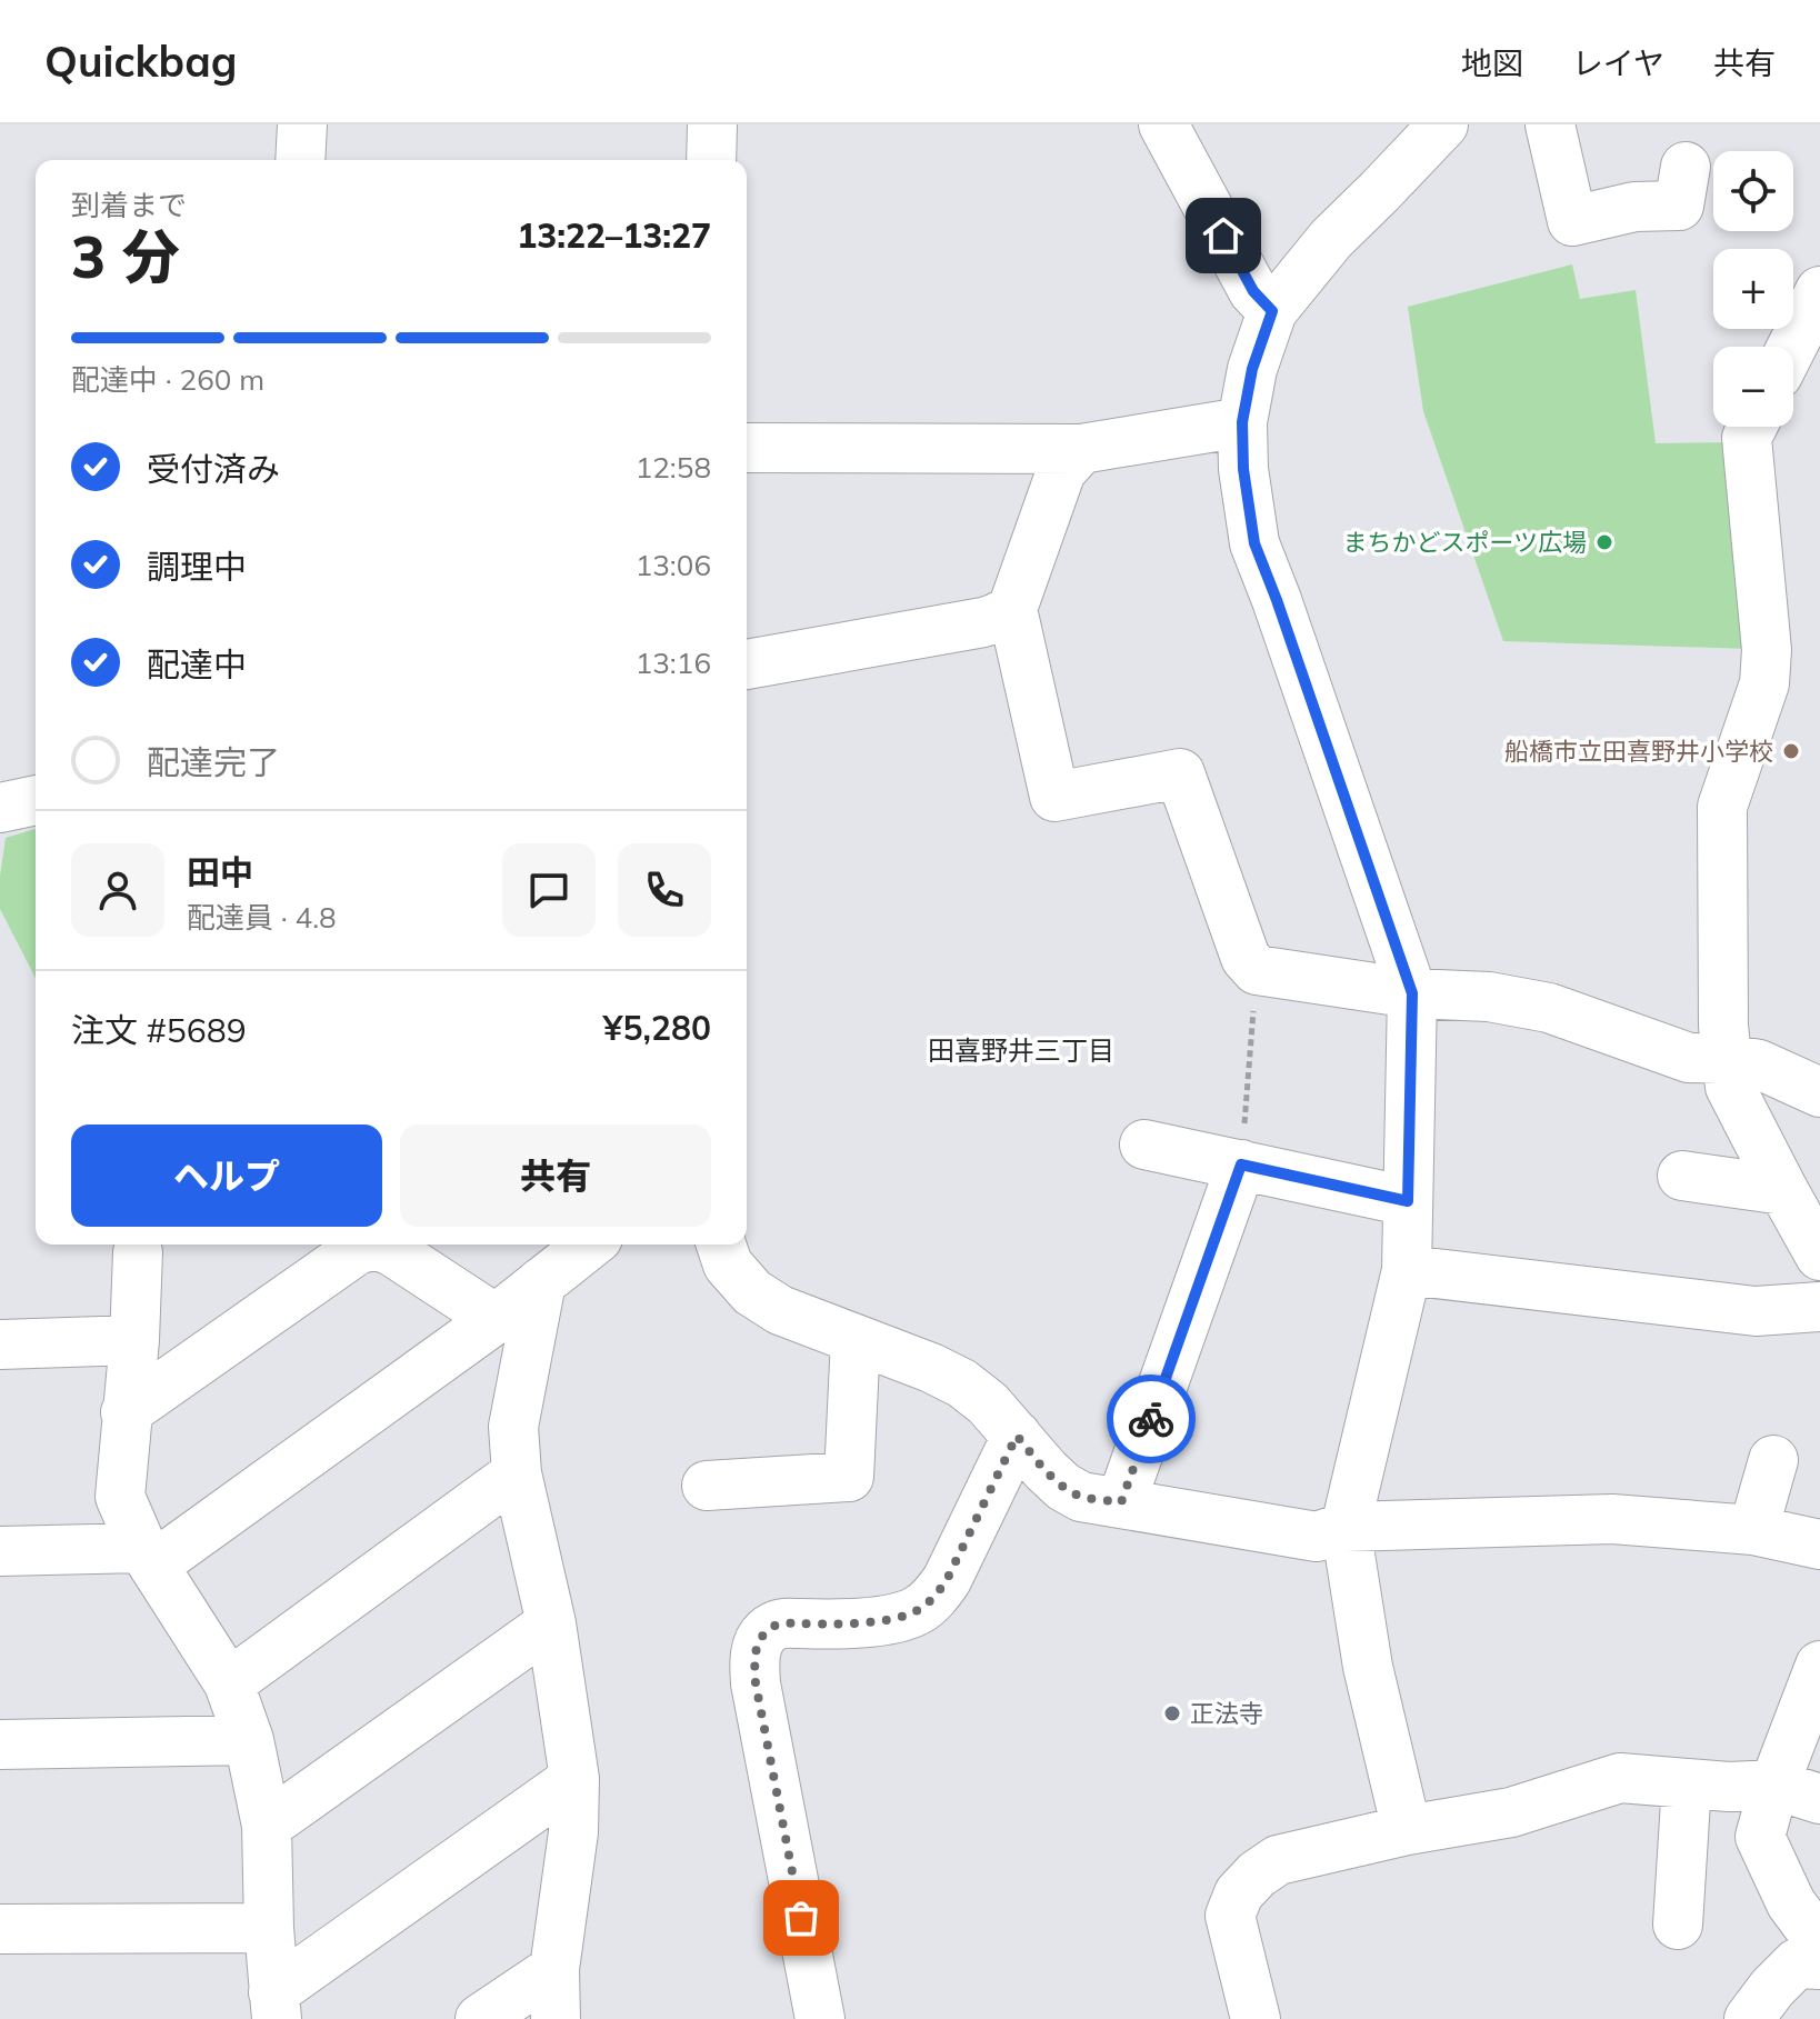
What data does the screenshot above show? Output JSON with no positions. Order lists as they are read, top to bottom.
{
  "districts": ["田喜野井三丁目"],
  "places": ["まちかどスポーツ広場", "船橋市立田喜野井小学校", "正法寺"],
  "page": {
    "header": "Quickbag",
    "nav": ["地図", "レイヤ", "共有"],
    "map_buttons": ["+", "−"],
    "heading": ["3 分", "到着まで", "13:22–13:27"],
    "panel": [
      "田中",
      "配達員 · 4.8",
      "注文 #5689",
      "¥5,280"
    ],
    "bar": "配達中 · 260 m",
    "list": [
      ["受付済み", "12:58"],
      ["調理中", "13:06"],
      ["配達中", "13:16"],
      "配達完了"
    ],
    "buttons": ["ヘルプ", "共有"]
  }
}
